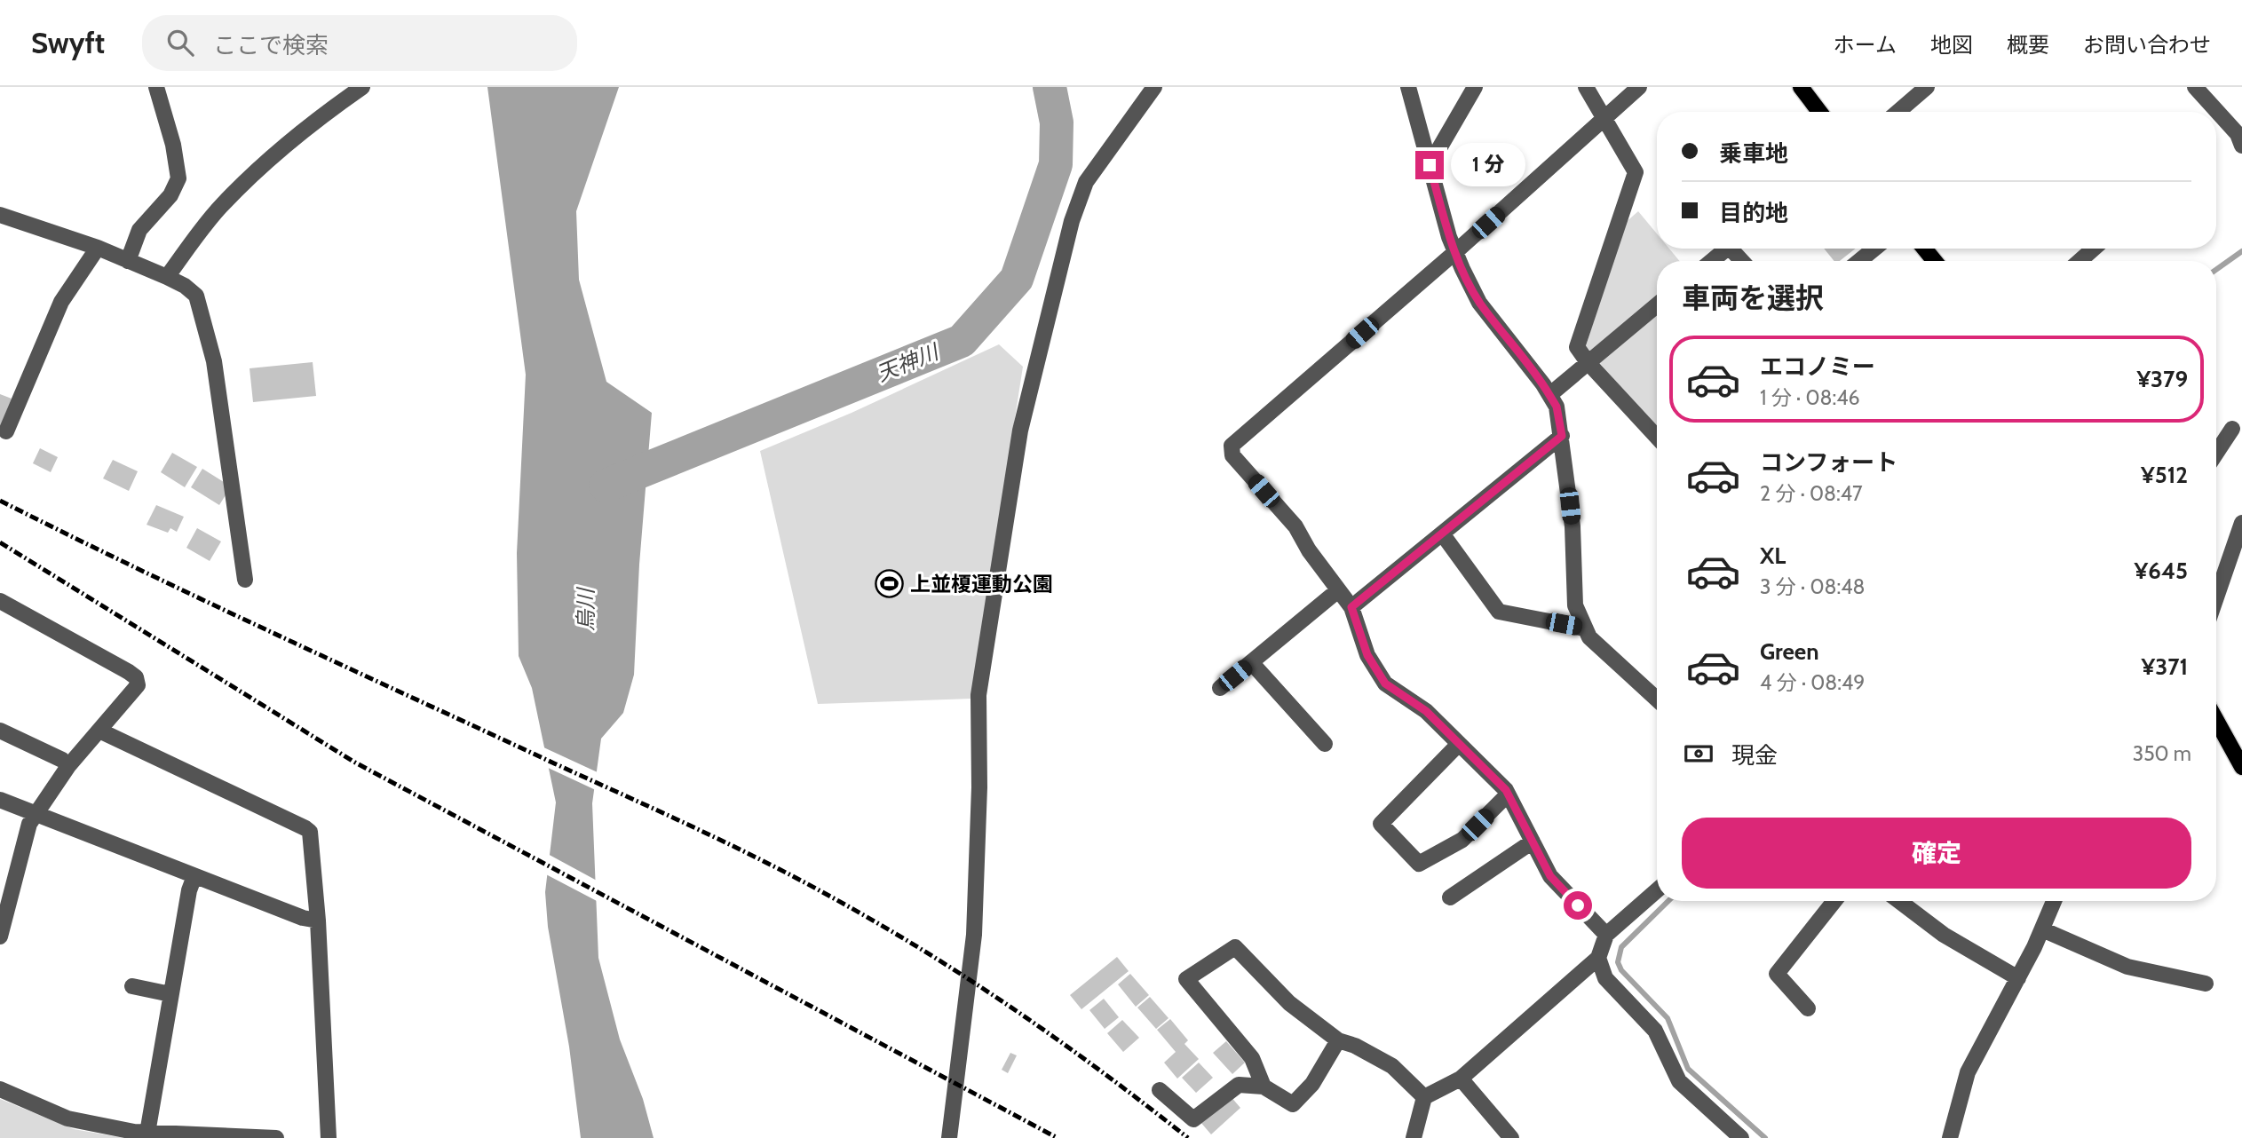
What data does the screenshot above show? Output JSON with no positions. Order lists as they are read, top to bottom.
{
  "water": ["天神川", "烏川"],
  "places": {
    "sports": ["上並榎運動公園"]
  },
  "page": {
    "header": "Swyft",
    "search": "ここで検索",
    "nav": [
      "ホーム",
      "地図",
      "概要",
      "お問い合わせ"
    ],
    "banner": ["乗車地", "目的地"],
    "bubble": "1 分",
    "heading": "車両を選択",
    "list": [
      {
        "name": "エコノミー",
        "note": "1 分 · 08:46",
        "value": "¥379"
      },
      {
        "name": "コンフォート",
        "note": "2 分 · 08:47",
        "value": "¥512"
      },
      {
        "name": "XL",
        "note": "3 分 · 08:48",
        "value": "¥645"
      },
      {
        "name": "Green",
        "note": "4 分 · 08:49",
        "value": "¥371"
      }
    ],
    "pay": ["現金", "350 m"],
    "buttons": "確定"
  }
}
